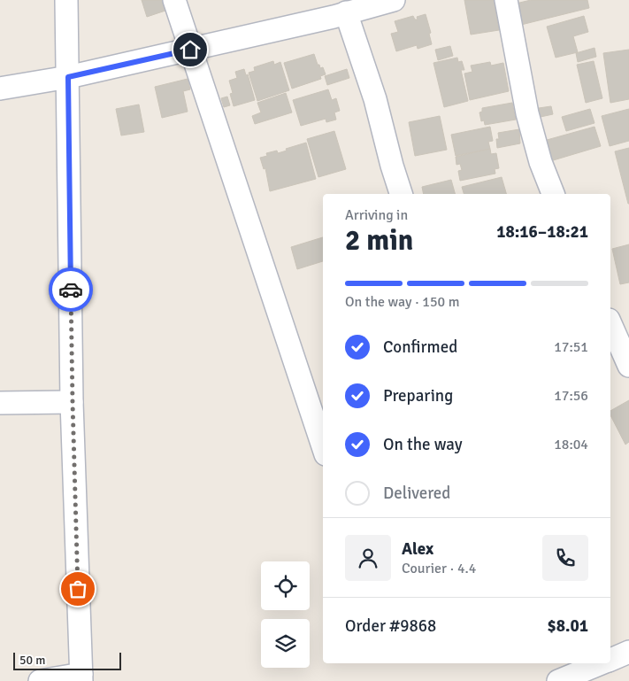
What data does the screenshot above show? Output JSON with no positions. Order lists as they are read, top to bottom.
{
  "scale_bar": "50 m",
  "page": {
    "heading": ["2 min", "Arriving in", "18:16–18:21"],
    "panel": [
      "Alex",
      "Courier · 4.4",
      "Order #9868",
      "$8.01"
    ],
    "bar": "On the way · 150 m",
    "list": [
      ["Confirmed", "17:51"],
      ["Preparing", "17:56"],
      ["On the way", "18:04"],
      "Delivered"
    ],
    "scale": "50 m"
  }
}
